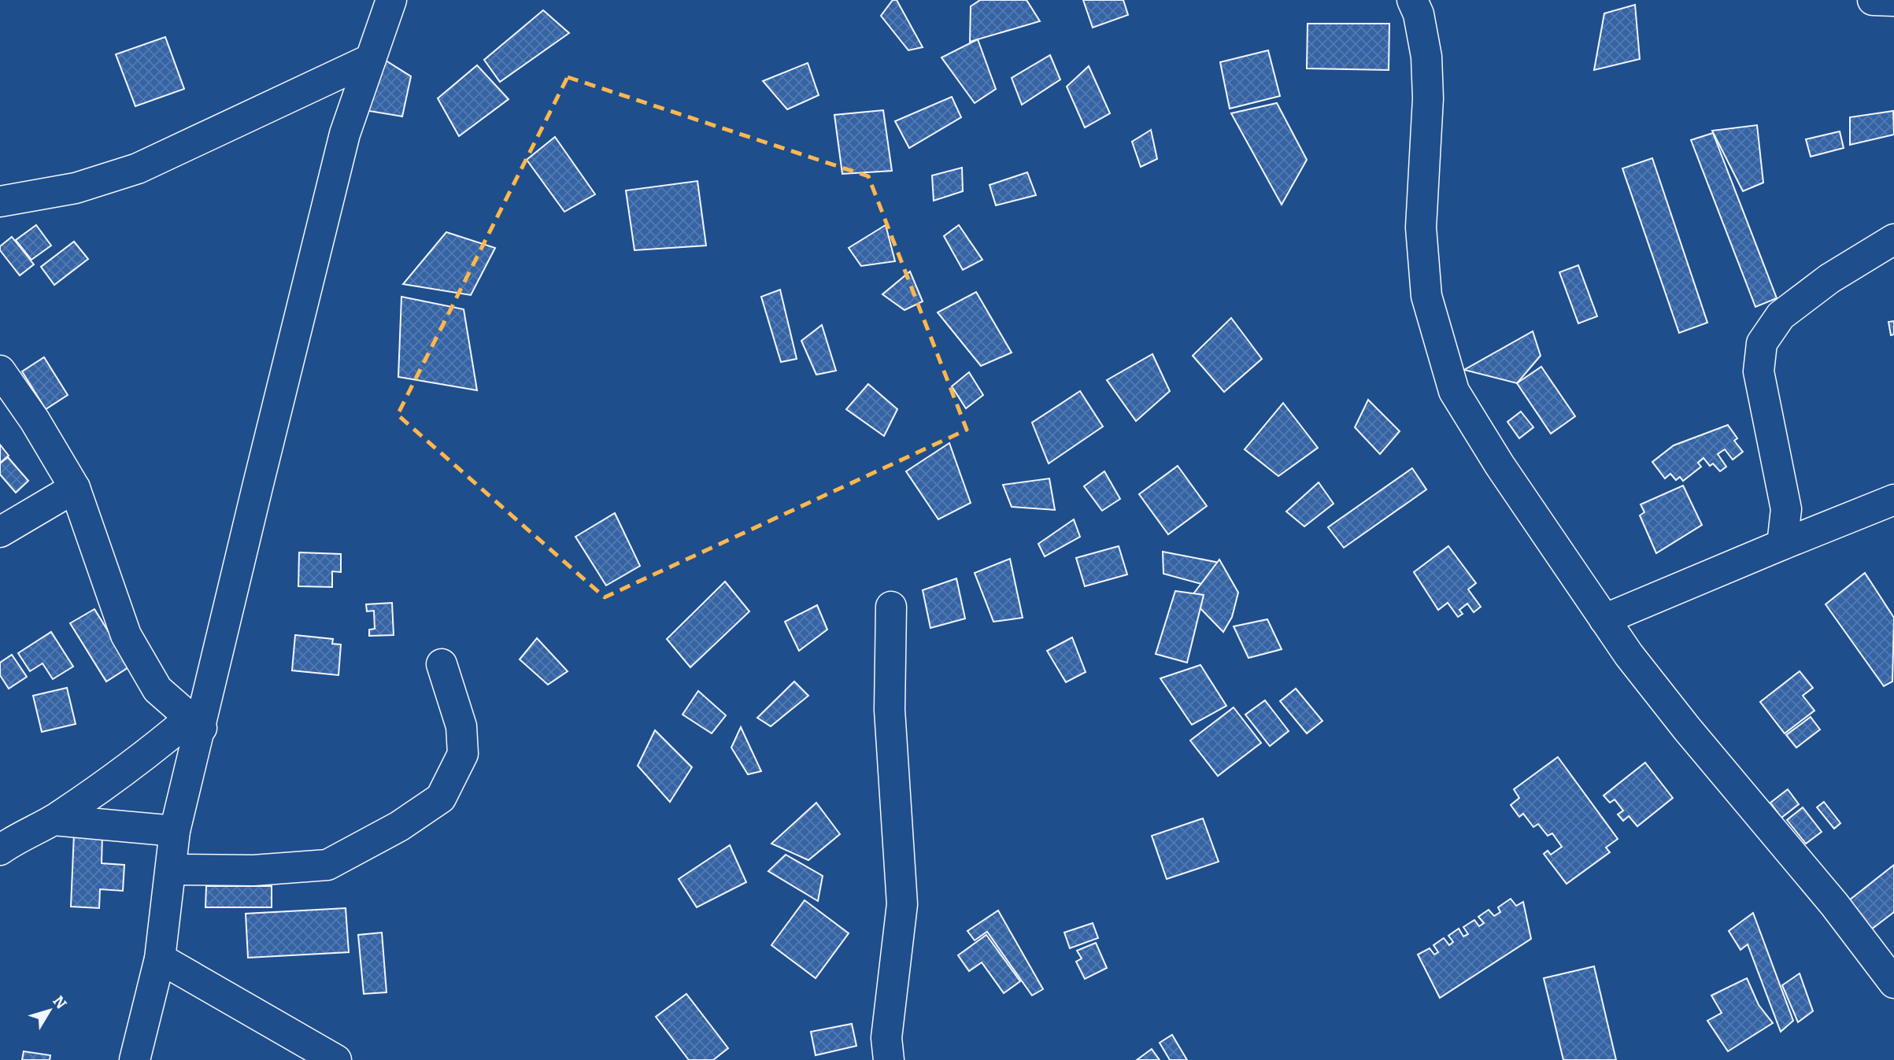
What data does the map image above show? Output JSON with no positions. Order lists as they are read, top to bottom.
{
  "north": "top right"
}
